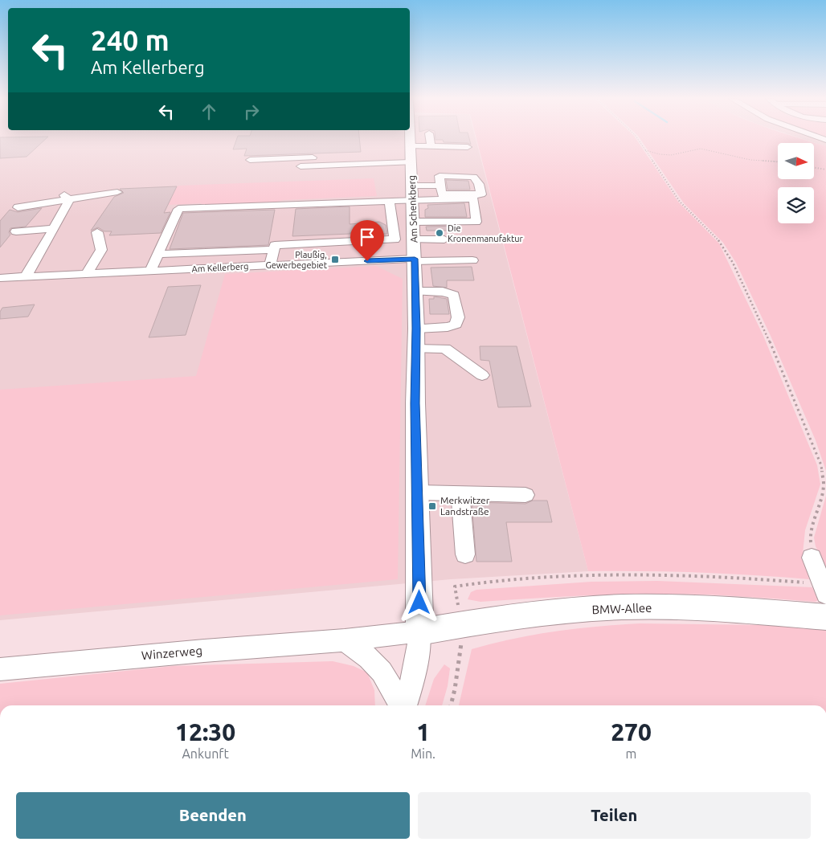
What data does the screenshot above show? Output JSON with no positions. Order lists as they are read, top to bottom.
{
  "streets": {
    "main road": ["Am Schenkberg", "BMW-Allee"],
    "street": ["Am Kellerberg", "Winzerweg"]
  },
  "crossings": [
    ["Am Schenkberg", "Am Kellerberg"],
    ["Am Schenkberg", "BMW-Allee"],
    ["Am Schenkberg", "Winzerweg"],
    ["BMW-Allee", "Winzerweg"]
  ],
  "places": {
    "other": ["Die Kronenmanufaktur"],
    "transit": ["Plaußig, Gewerbegebiet", "Merkwitzer Landstraße"]
  },
  "north": "right",
  "page": {
    "turn": ["240 m", "Am Kellerberg"],
    "eta": [
      "12:30",
      "Ankunft",
      "1",
      "Min.",
      "270",
      "m"
    ],
    "buttons": ["Beenden", "Teilen"]
  }
}
